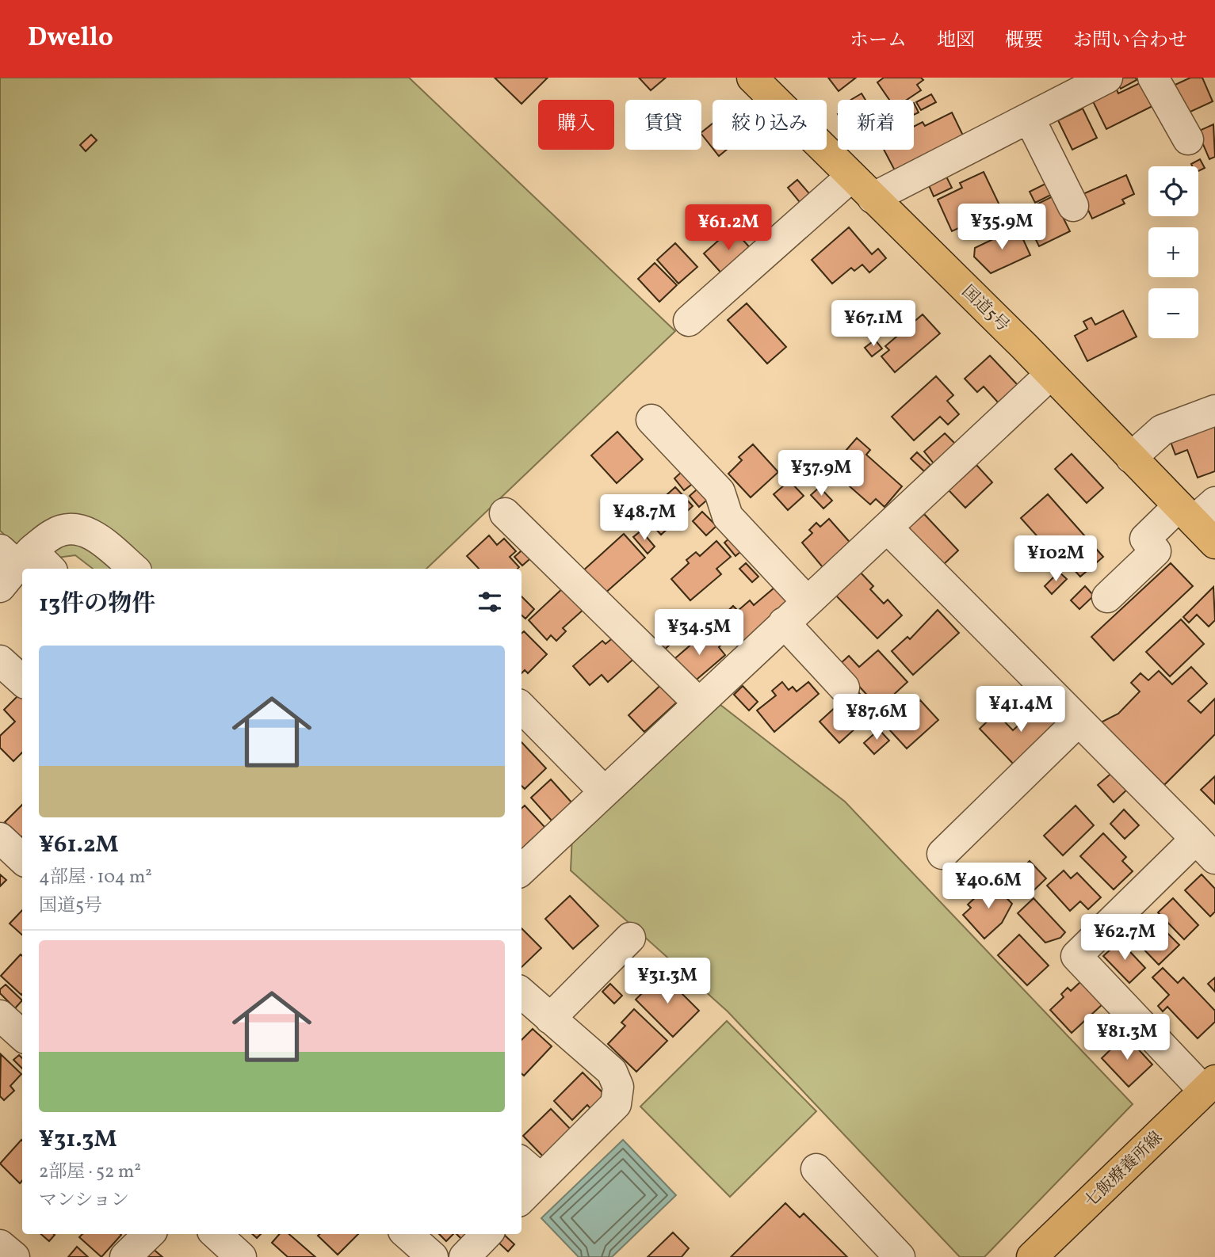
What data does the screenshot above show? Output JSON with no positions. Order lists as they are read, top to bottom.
{
  "streets": {
    "main road": ["国道5号", "七飯療養所線"]
  },
  "page": {
    "header": "Dwello",
    "nav": [
      "ホーム",
      "地図",
      "概要",
      "お問い合わせ"
    ],
    "chip": [
      "購入",
      "賃貸",
      "絞り込み",
      "新着"
    ],
    "map_buttons": ["+", "−"],
    "price": [
      "¥35.9M",
      "¥61.2M",
      "¥67.1M",
      "¥37.9M",
      "¥48.7M",
      "¥102M",
      "¥34.5M",
      "¥41.4M",
      "¥87.6M",
      "¥40.6M",
      "¥62.7M",
      "¥31.3M",
      "¥81.3M"
    ],
    "heading": "13件の物件",
    "list": [
      {
        "name": "¥61.2M",
        "note": "4部屋 · 104 m² · 国道5号"
      },
      {
        "name": "¥31.3M",
        "note": "2部屋 · 52 m² · マンション"
      }
    ]
  }
}
